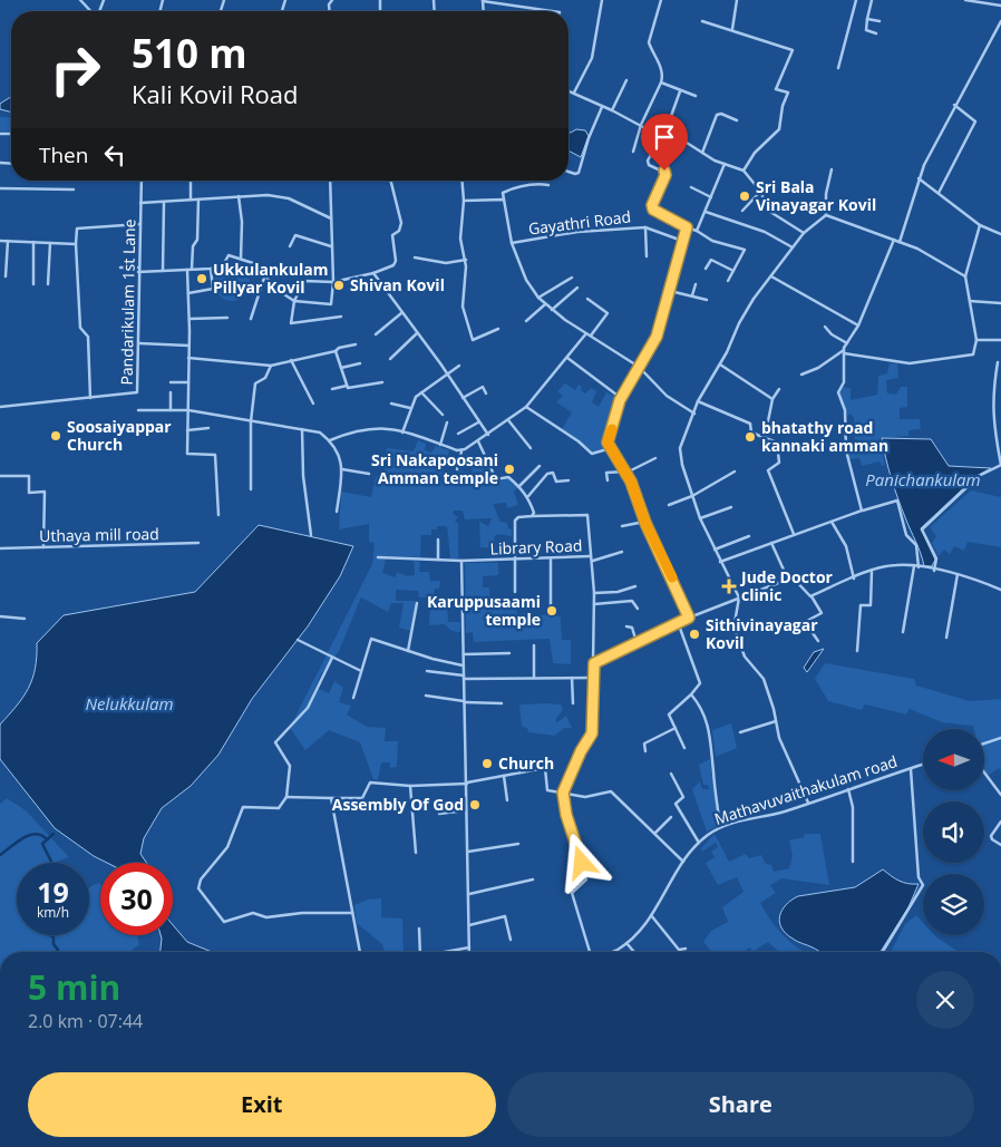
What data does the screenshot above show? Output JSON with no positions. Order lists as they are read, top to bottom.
{
  "streets": {
    "street": [
      "Gayathri Road",
      "Pandarikulam 1st Lane",
      "Uthaya mill road",
      "Library Road",
      "Mathavuvaithakulam road"
    ]
  },
  "water": ["Panichankulam", "Nelukkulam"],
  "places": {
    "other": [
      "Sri Bala Vinayagar Kovil",
      "Ukkulankulam Pillyar Kovil",
      "Shivan Kovil",
      "Soosaiyappar Church",
      "bhatathy road kannaki amman",
      "Sri Nakapoosani Amman temple",
      "Karuppusaami temple",
      "Sithivinayagar Kovil",
      "Church",
      "Assembly Of God"
    ],
    "health": ["Jude Doctor clinic"]
  },
  "north": "left",
  "page": {
    "turn": ["510 m", "Kali Kovil Road"],
    "then": "Then",
    "speed": "19 km/h",
    "limit": "30",
    "heading": ["5 min", "2.0 km · 07:44"],
    "buttons": ["Exit", "Share"]
  }
}
